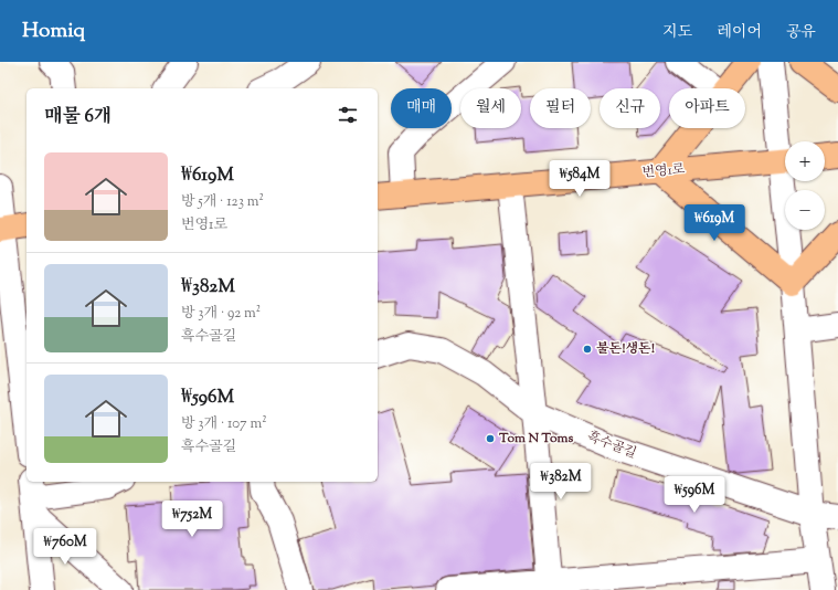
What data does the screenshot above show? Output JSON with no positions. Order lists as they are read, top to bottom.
{
  "streets": {
    "main road": ["번영1로"],
    "street": ["흑수골길"]
  },
  "places": ["불돈!생돈!", "Tom N Toms"],
  "page": {
    "header": "Homiq",
    "nav": ["지도", "레이어", "공유"],
    "chip": [
      "매매",
      "월세",
      "필터",
      "신규",
      "아파트"
    ],
    "heading": "매물 6개",
    "map_buttons": ["+", "−"],
    "list": [
      {
        "name": "₩619M",
        "note": "방 5개 · 123 m² · 번영1로"
      },
      {
        "name": "₩382M",
        "note": "방 3개 · 92 m² · 흑수골길"
      },
      {
        "name": "₩596M",
        "note": "방 3개 · 107 m² · 흑수골길"
      }
    ],
    "price": [
      "₩584M",
      "₩619M",
      "₩382M",
      "₩596M",
      "₩752M",
      "₩760M"
    ]
  }
}
